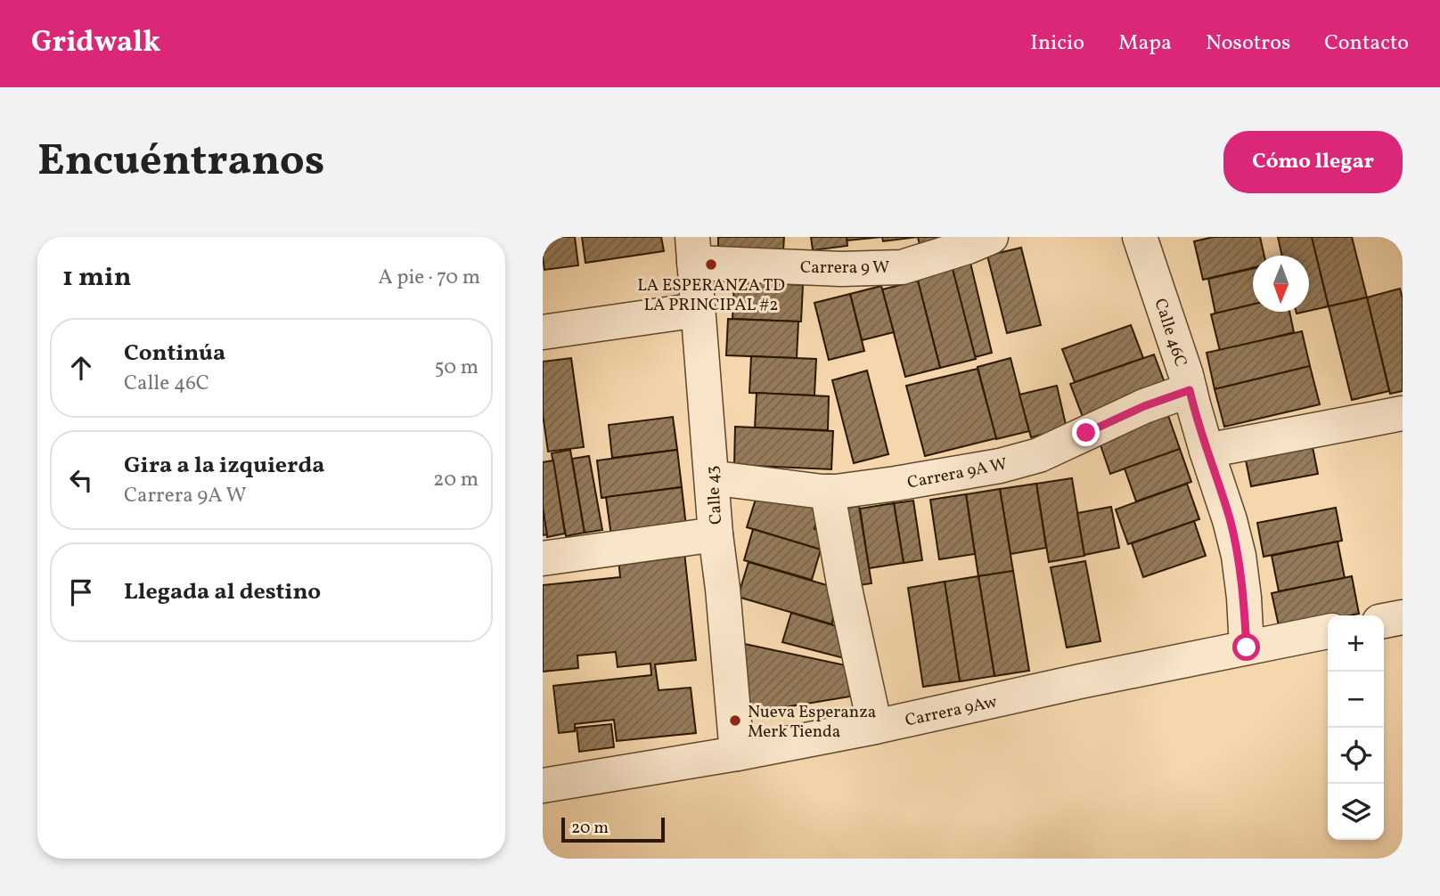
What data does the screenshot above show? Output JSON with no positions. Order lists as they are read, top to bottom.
{
  "streets": {
    "street": [
      "Carrera 9 W",
      "Calle 46C",
      "Carrera 9A W",
      "Calle 43",
      "Carrera 9Aw"
    ]
  },
  "crossings": [
    ["Carrera 9 W", "Calle 43"],
    ["Calle 46C", "Carrera 9A W"],
    ["Calle 46C", "Carrera 9Aw"],
    ["Carrera 9A W", "Calle 43"],
    ["Calle 43", "Carrera 9Aw"]
  ],
  "places": ["LA ESPERANZA TD LA PRINCIPAL #2", "Nueva Esperanza Merk Tienda"],
  "scale_bar": "20 m",
  "north": "bottom",
  "page": {
    "header": "Gridwalk",
    "nav": [
      "Inicio",
      "Mapa",
      "Nosotros",
      "Contacto"
    ],
    "buttons": "Cómo llegar",
    "title": "Encuéntranos",
    "heading": ["1 min", "A pie · 70 m"],
    "list": [
      ["Continúa", "Calle 46C", "50 m"],
      ["Gira a la izquierda", "Carrera 9A W", "20 m"],
      "Llegada al destino"
    ],
    "map_buttons": ["+", "−"],
    "scale": "20 m"
  }
}
